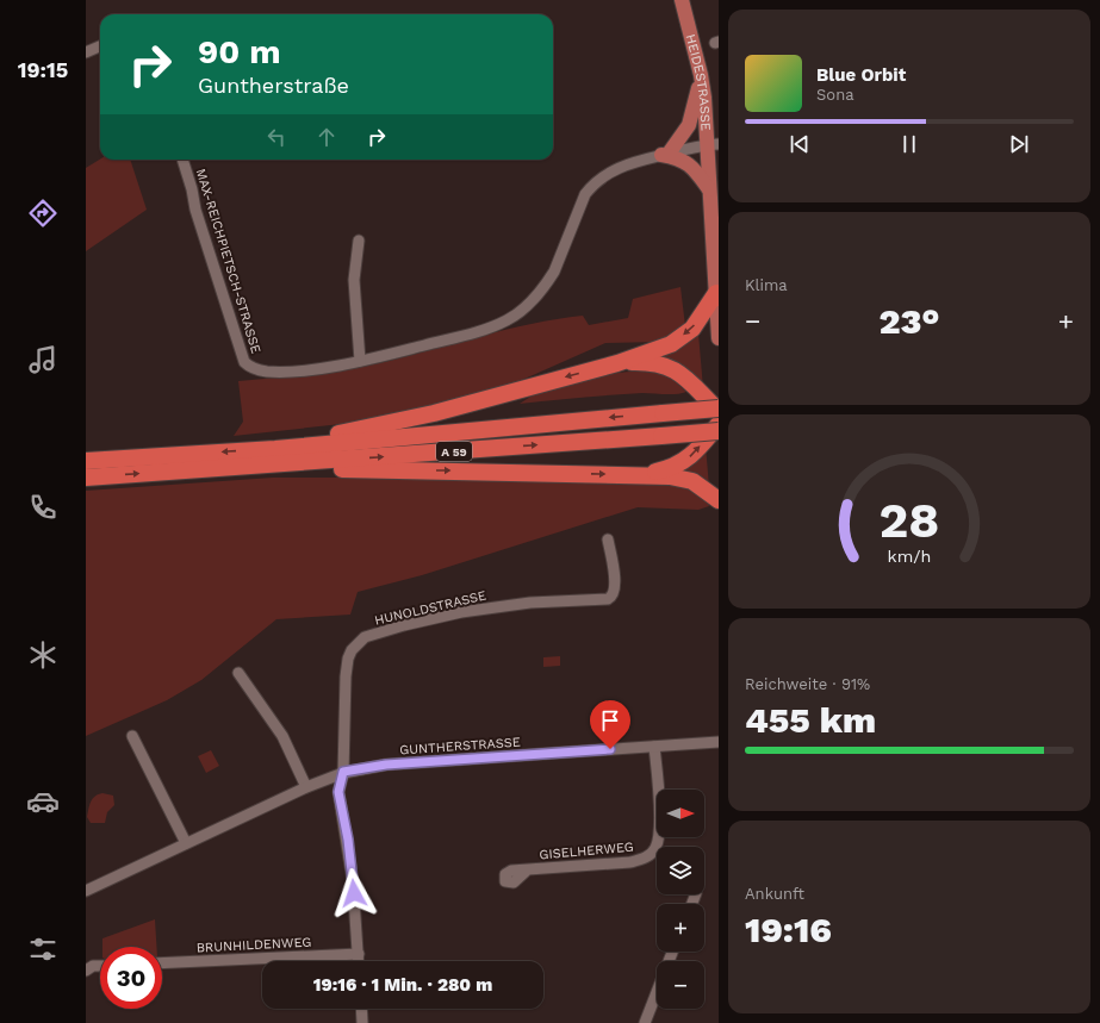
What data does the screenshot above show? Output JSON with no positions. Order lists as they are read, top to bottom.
{
  "streets": {
    "highway": ["A 59"],
    "main road": ["HEIDESTRASSE"],
    "street": [
      "MAX-REICHPIETSCH-STRASSE",
      "HUNOLDSTRASSE",
      "GUNTHERSTRASSE",
      "GISELHERWEG",
      "BRUNHILDENWEG"
    ]
  },
  "crossings": [
    ["HEIDESTRASSE", "MAX-REICHPIETSCH-STRASSE"],
    ["HUNOLDSTRASSE", "GUNTHERSTRASSE"],
    ["GUNTHERSTRASSE", "GISELHERWEG"]
  ],
  "north": "right",
  "page": {
    "tabs": "19:15",
    "turn": ["90 m", "Guntherstraße"],
    "song": ["Blue Orbit", "Sona"],
    "tile": [
      "Klima",
      ["Reichweite · 91%", "455 km"],
      ["Ankunft", "19:16"]
    ],
    "heat": ["−", "23°", "+"],
    "map_buttons": ["+", "−"],
    "limit": "30",
    "trip": "19:16 · 1 Min. · 280 m",
    "gauge": ["28", "km/h"]
  }
}
